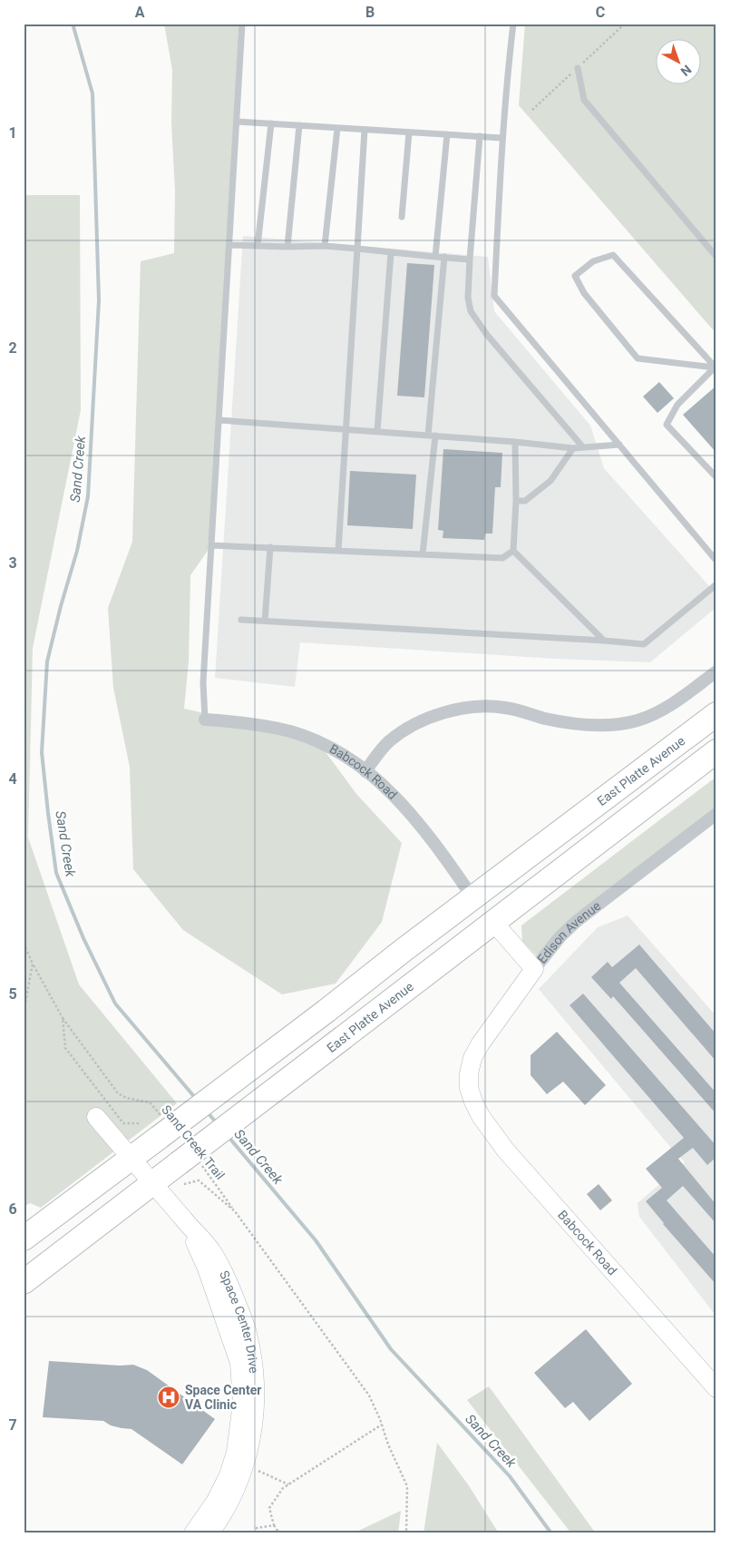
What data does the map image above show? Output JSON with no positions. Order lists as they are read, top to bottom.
{
  "streets": {
    "highway": ["East Platte Avenue"],
    "street": ["Babcock Road", "Edison Avenue", "Space Center Drive"],
    "path": ["Sand Creek Trail"]
  },
  "crossings": [
    ["East Platte Avenue", "Babcock Road"],
    ["East Platte Avenue", "Sand Creek Trail"],
    ["East Platte Avenue", "Space Center Drive"],
    ["Babcock Road", "Edison Avenue"]
  ],
  "water": ["Sand Creek"],
  "places": {
    "hospital": ["Space Center VA Clinic"]
  },
  "north": "bottom right",
  "grid": {
    "columns": ["A", "B", "C"],
    "rows": [
      "1",
      "2",
      "3",
      "4",
      "5",
      "6",
      "7"
    ]
  }
}
